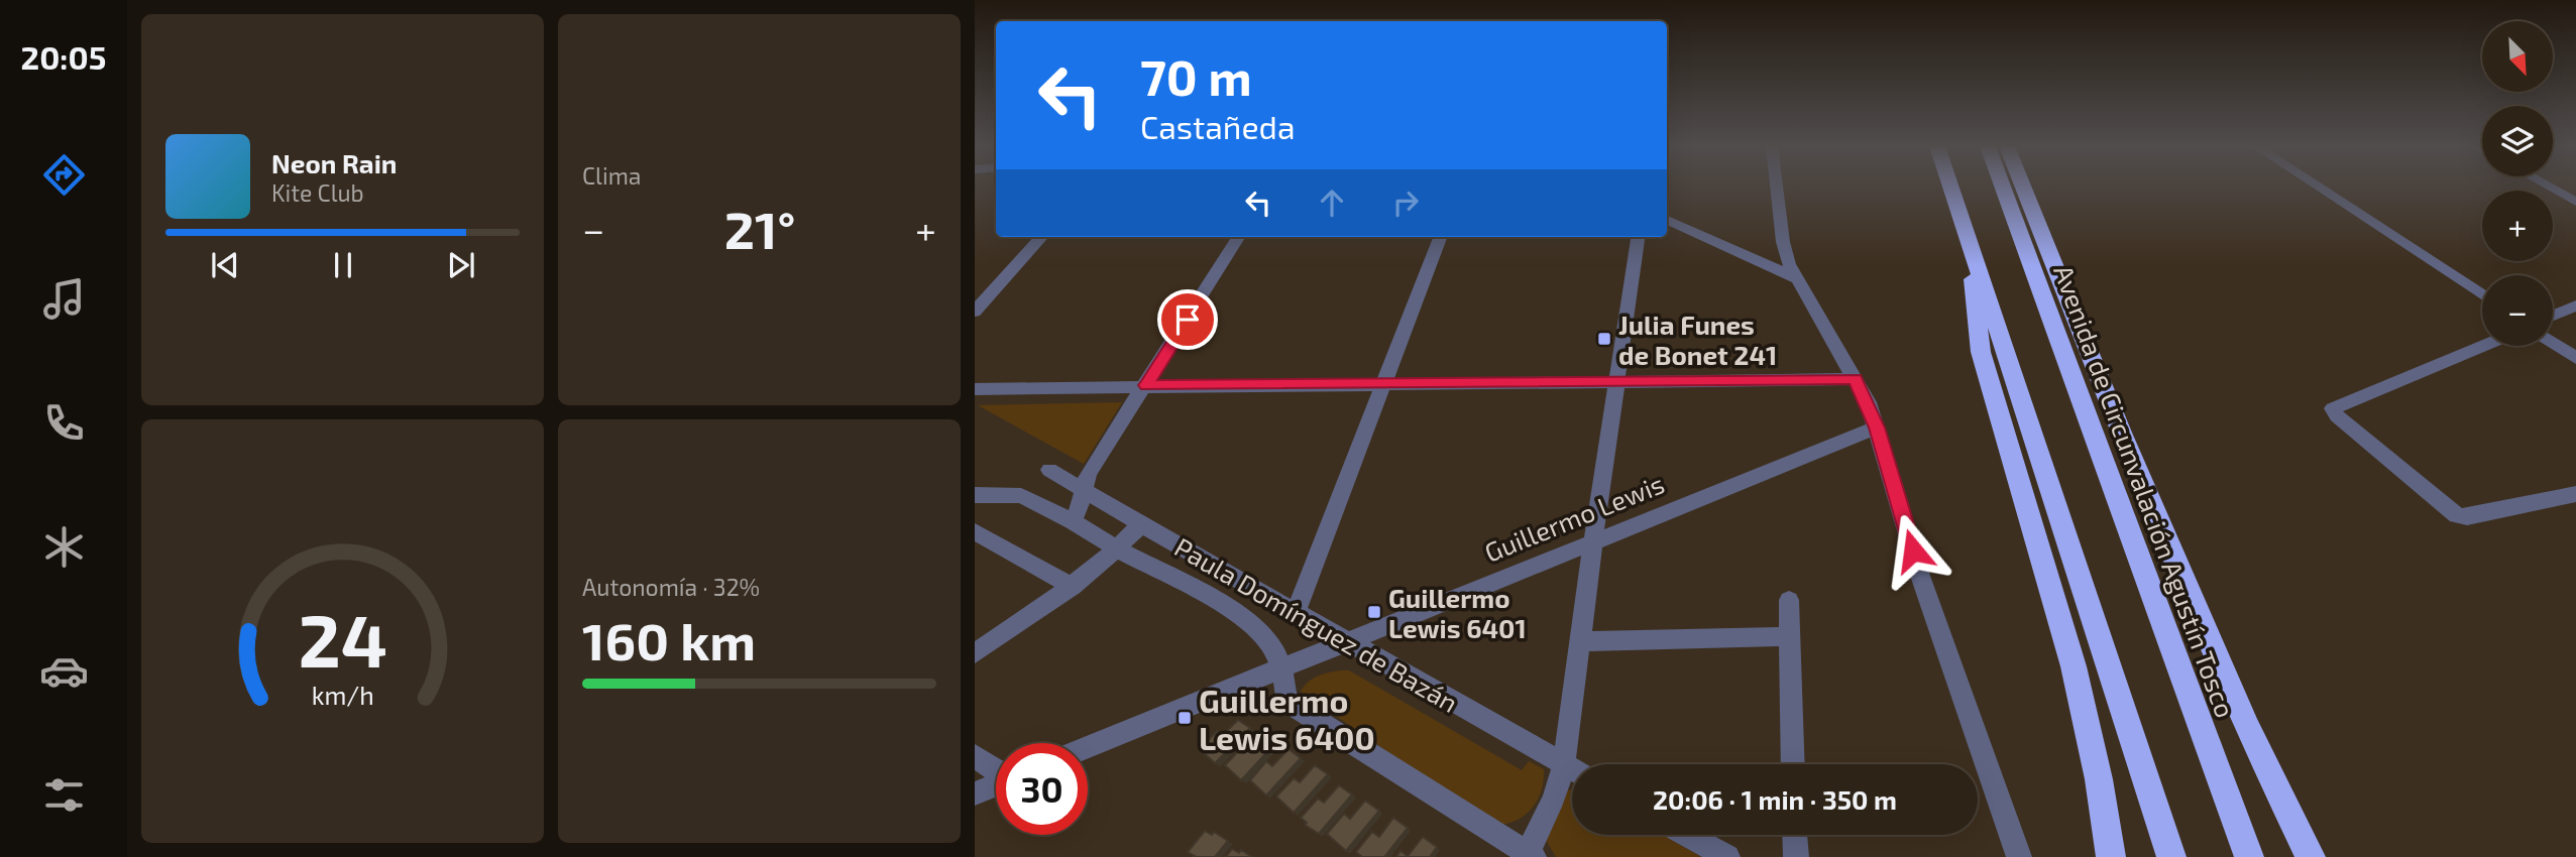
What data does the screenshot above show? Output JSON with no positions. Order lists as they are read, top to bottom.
{
  "streets": {
    "highway": ["Avenida de Circunvalación Agustín Tosco"],
    "street": ["Guillermo Lewis", "Paula Domínguez de Bazán"]
  },
  "crossings": [
    ["Guillermo Lewis", "Paula Domínguez de Bazán"]
  ],
  "places": {
    "transit": ["Julia Funes de Bonet 241", "Guillermo Lewis 6401", "Guillermo Lewis 6400"]
  },
  "north": "bottom right",
  "page": {
    "tabs": "20:05",
    "tile": [
      "Clima",
      ["Autonomía · 32%", "160 km"]
    ],
    "map_buttons": ["+", "−"],
    "turn": ["70 m", "Castañeda"],
    "song": ["Neon Rain", "Kite Club"],
    "heat": ["−", "21°", "+"],
    "limit": "30",
    "trip": "20:06 · 1 min · 350 m",
    "gauge": ["24", "km/h"]
  }
}
